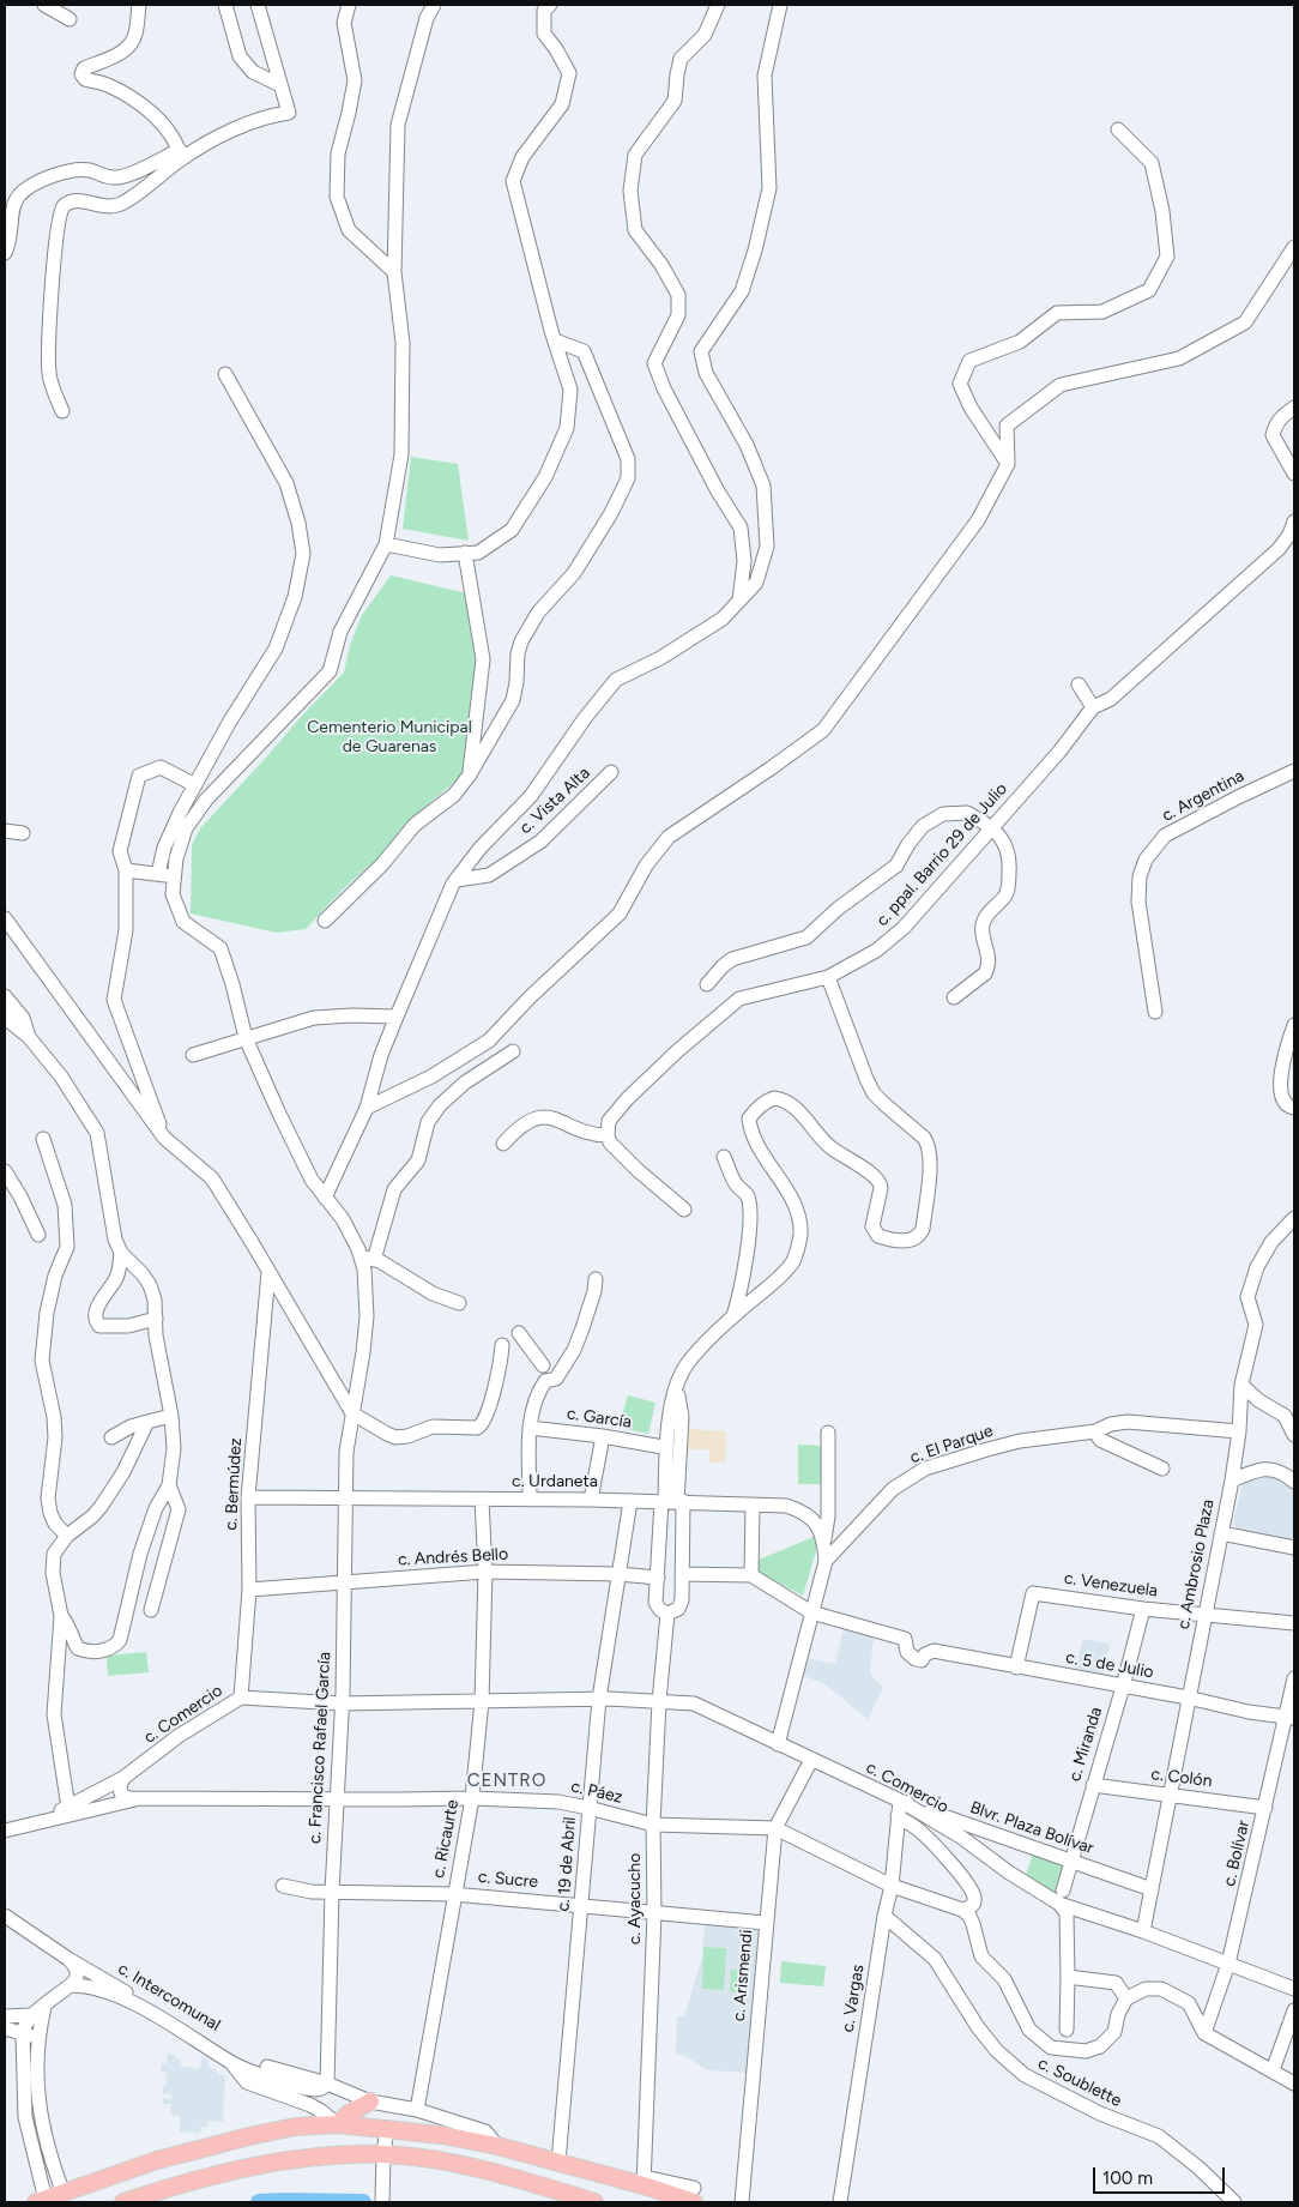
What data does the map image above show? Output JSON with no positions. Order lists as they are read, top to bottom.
{
  "streets": {
    "street": [
      "c. Argentina",
      "c. Vista Alta",
      "c. ppal. Barrio 29 de Julio",
      "c. García",
      "c. El Parque",
      "c. Urdaneta",
      "c. Bermúdez",
      "c. Andrés Bello",
      "c. Ambrosio Plaza",
      "c. Venezuela",
      "c. 5 de Julio",
      "c. Comercio",
      "c. Miranda",
      "c. Francisco Rafael García",
      "c. Colón",
      "c. Páez",
      "Blvr. Plaza Bolívar",
      "c. Ricaurte",
      "c. Bolívar",
      "c. 19 de Abril",
      "c. Sucre",
      "c. Ayacucho",
      "c. Arismendi",
      "c. Intercomunal",
      "c. Vargas",
      "c. Soublette"
    ]
  },
  "crossings": [
    ["c. El Parque", "c. Urdaneta"],
    ["c. El Parque", "c. Ambrosio Plaza"],
    ["c. El Parque", "c. 5 de Julio"],
    ["c. El Parque", "c. Comercio"],
    ["c. Urdaneta", "c. Bermúdez"],
    ["c. Urdaneta", "c. Francisco Rafael García"],
    ["c. Urdaneta", "c. Ricaurte"],
    ["c. Urdaneta", "c. 19 de Abril"],
    ["c. Urdaneta", "c. Ayacucho"],
    ["c. Bermúdez", "c. Andrés Bello"],
    ["c. Bermúdez", "c. Comercio"],
    ["c. Andrés Bello", "c. Francisco Rafael García"],
    ["c. Andrés Bello", "c. Ricaurte"],
    ["c. Andrés Bello", "c. 19 de Abril"],
    ["c. Andrés Bello", "c. Ayacucho"],
    ["c. Ambrosio Plaza", "c. Venezuela"],
    ["c. Ambrosio Plaza", "c. 5 de Julio"],
    ["c. Ambrosio Plaza", "c. Comercio"],
    ["c. Ambrosio Plaza", "c. Colón"],
    ["c. Ambrosio Plaza", "Blvr. Plaza Bolívar"],
    ["c. Venezuela", "c. 5 de Julio"],
    ["c. Venezuela", "c. Miranda"],
    ["c. 5 de Julio", "c. Miranda"],
    ["c. 5 de Julio", "c. Bolívar"],
    ["c. Comercio", "c. Miranda"],
    ["c. Comercio", "c. Francisco Rafael García"],
    ["c. Comercio", "Blvr. Plaza Bolívar"],
    ["c. Comercio", "c. Ricaurte"],
    ["c. Comercio", "c. Bolívar"],
    ["c. Comercio", "c. 19 de Abril"],
    ["c. Comercio", "c. Ayacucho"],
    ["c. Comercio", "c. Arismendi"],
    ["c. Comercio", "c. Vargas"],
    ["c. Miranda", "c. Colón"],
    ["c. Miranda", "Blvr. Plaza Bolívar"],
    ["c. Francisco Rafael García", "c. Páez"],
    ["c. Francisco Rafael García", "c. Sucre"],
    ["c. Francisco Rafael García", "c. Intercomunal"],
    ["c. Colón", "c. Bolívar"],
    ["c. Páez", "c. Ricaurte"],
    ["c. Páez", "c. 19 de Abril"],
    ["c. Páez", "c. Ayacucho"],
    ["c. Páez", "c. Arismendi"],
    ["c. Páez", "c. Vargas"],
    ["Blvr. Plaza Bolívar", "c. Vargas"],
    ["c. Ricaurte", "c. Sucre"],
    ["c. Ricaurte", "c. Intercomunal"],
    ["c. 19 de Abril", "c. Sucre"],
    ["c. Sucre", "c. Ayacucho"],
    ["c. Sucre", "c. Arismendi"],
    ["c. Vargas", "c. Soublette"]
  ],
  "districts": ["CENTRO"],
  "parks": ["Cementerio Municipal de Guarenas"],
  "scale_bar": "100 m"
}
